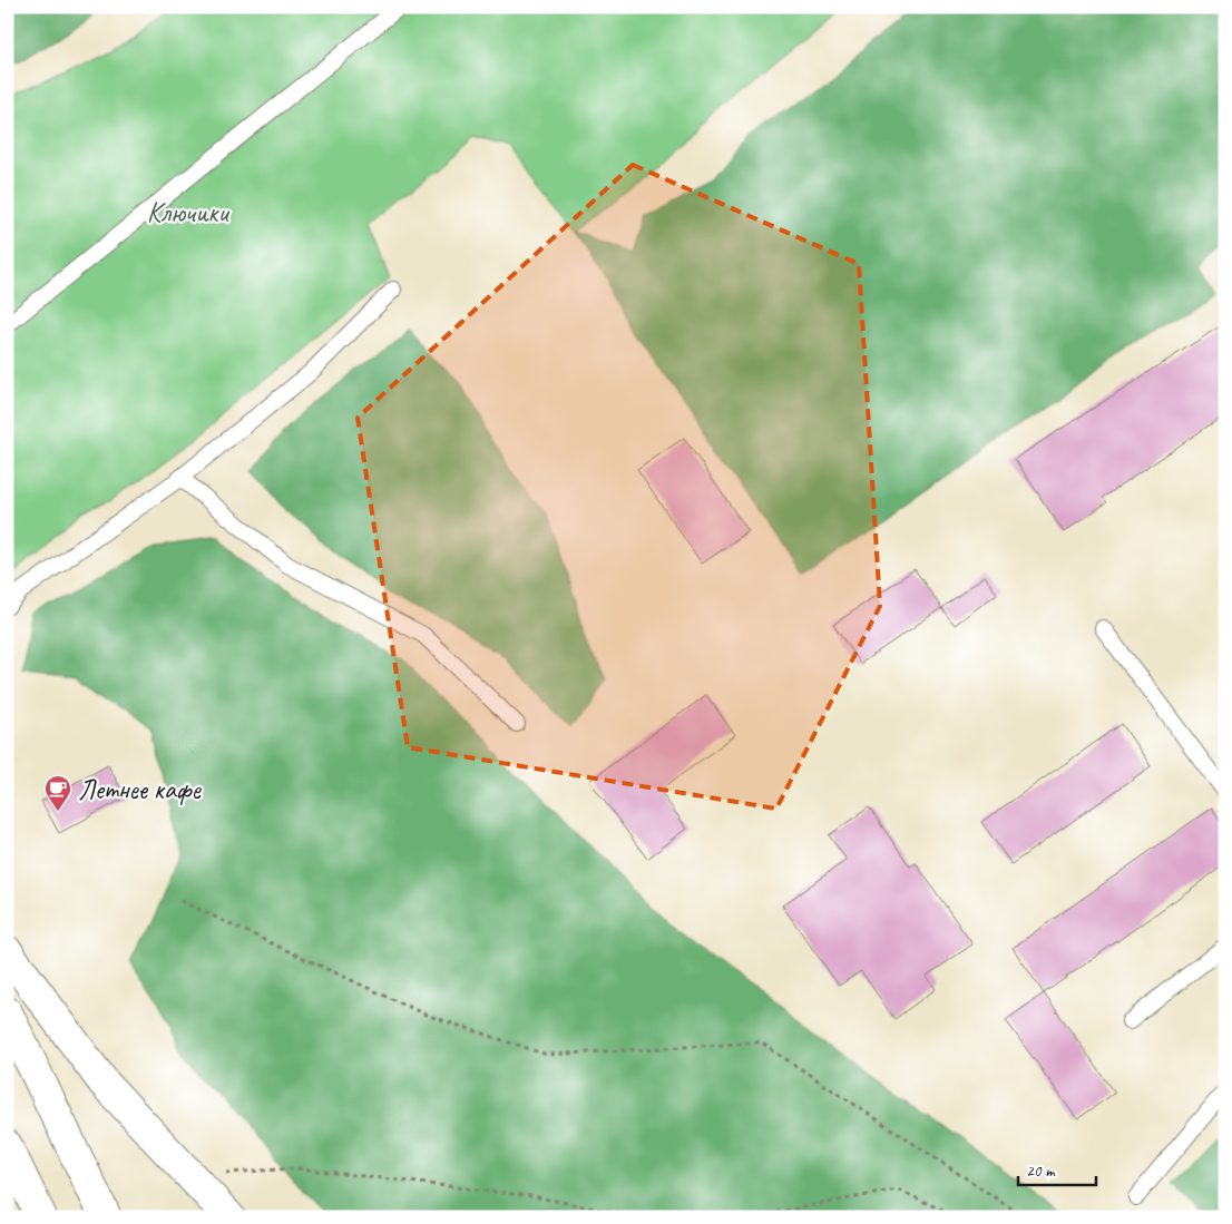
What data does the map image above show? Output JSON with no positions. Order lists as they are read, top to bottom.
{
  "parks": ["Ключики"],
  "places": {
    "cafe": ["Летнее кафе"]
  },
  "scale_bar": "20 m"
}
